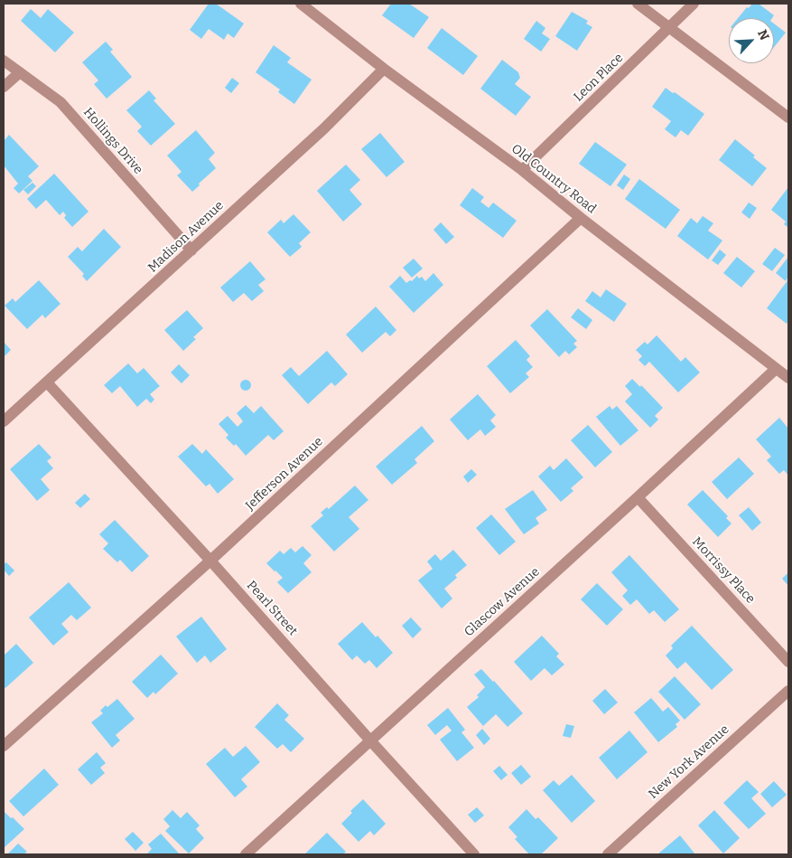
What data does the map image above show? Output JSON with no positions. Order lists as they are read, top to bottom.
{
  "streets": {
    "street": [
      "Leon Place",
      "Hollings Drive",
      "Old Country Road",
      "Madison Avenue",
      "Jefferson Avenue",
      "Morrissy Place",
      "Glascow Avenue",
      "Pearl Street",
      "New York Avenue"
    ]
  },
  "crossings": [
    ["Leon Place", "Old Country Road"],
    ["Hollings Drive", "Madison Avenue"],
    ["Old Country Road", "Madison Avenue"],
    ["Old Country Road", "Jefferson Avenue"],
    ["Old Country Road", "Glascow Avenue"],
    ["Madison Avenue", "Pearl Street"],
    ["Jefferson Avenue", "Pearl Street"],
    ["Morrissy Place", "Glascow Avenue"],
    ["Glascow Avenue", "Pearl Street"]
  ],
  "north": "top right"
}
